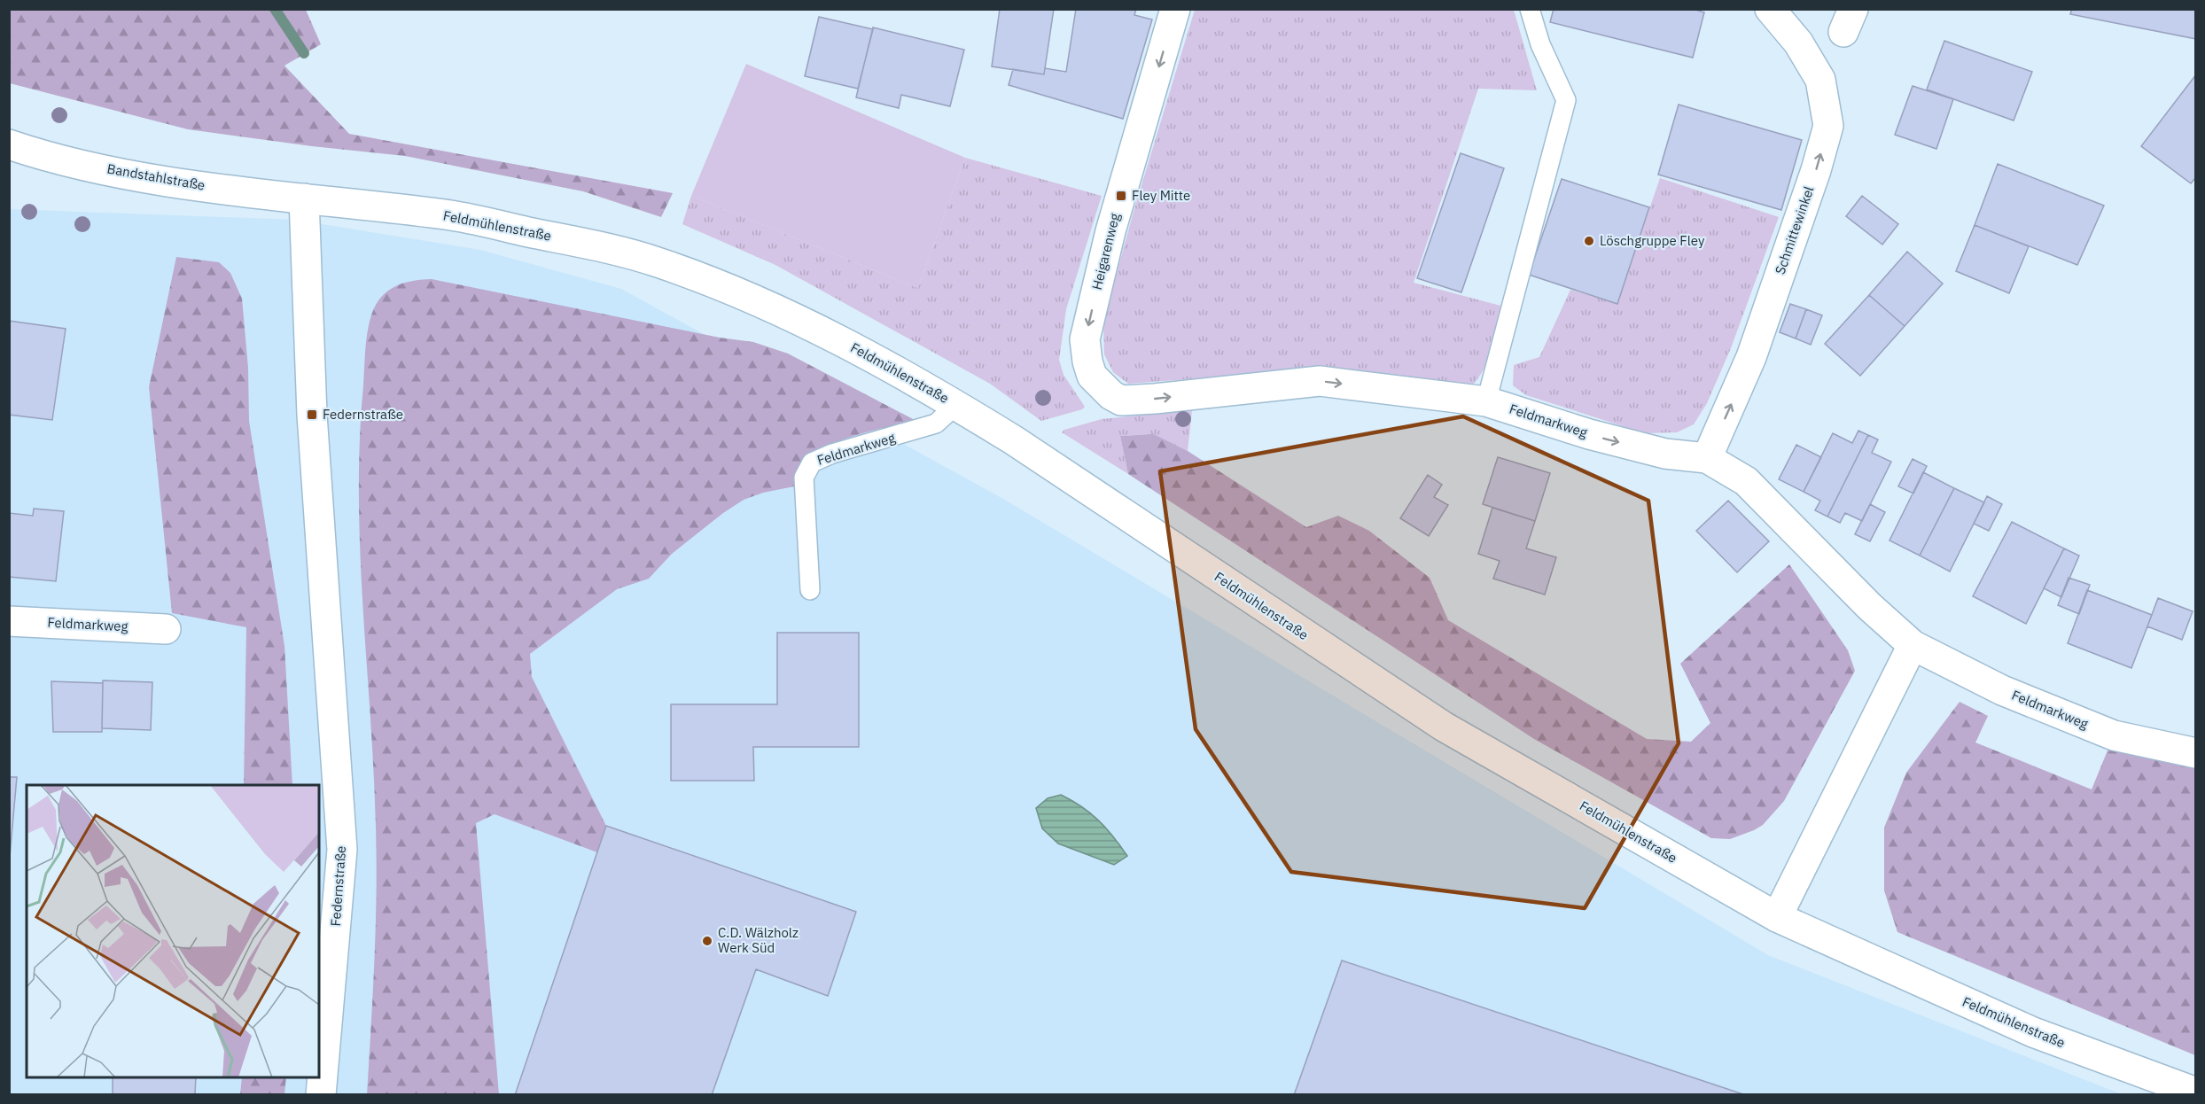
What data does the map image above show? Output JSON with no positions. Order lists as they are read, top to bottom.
{
  "streets": {
    "street": [
      "Bandstahlstraße",
      "Feldmühlenstraße",
      "Schmittewinkel",
      "Heigarenweg",
      "Feldmarkweg",
      "Federnstraße"
    ]
  },
  "crossings": [
    ["Bandstahlstraße", "Feldmühlenstraße"],
    ["Bandstahlstraße", "Federnstraße"],
    ["Feldmühlenstraße", "Feldmarkweg"],
    ["Feldmühlenstraße", "Federnstraße"],
    ["Schmittewinkel", "Feldmarkweg"],
    ["Heigarenweg", "Feldmarkweg"]
  ],
  "one_way": ["Schmittewinkel", "Heigarenweg", "Feldmarkweg"],
  "places": {
    "transit": ["Fley Mitte", "Federnstraße"],
    "other": ["Löschgruppe Fley", "C.D. Wälzholz Werk Süd"]
  }
}
